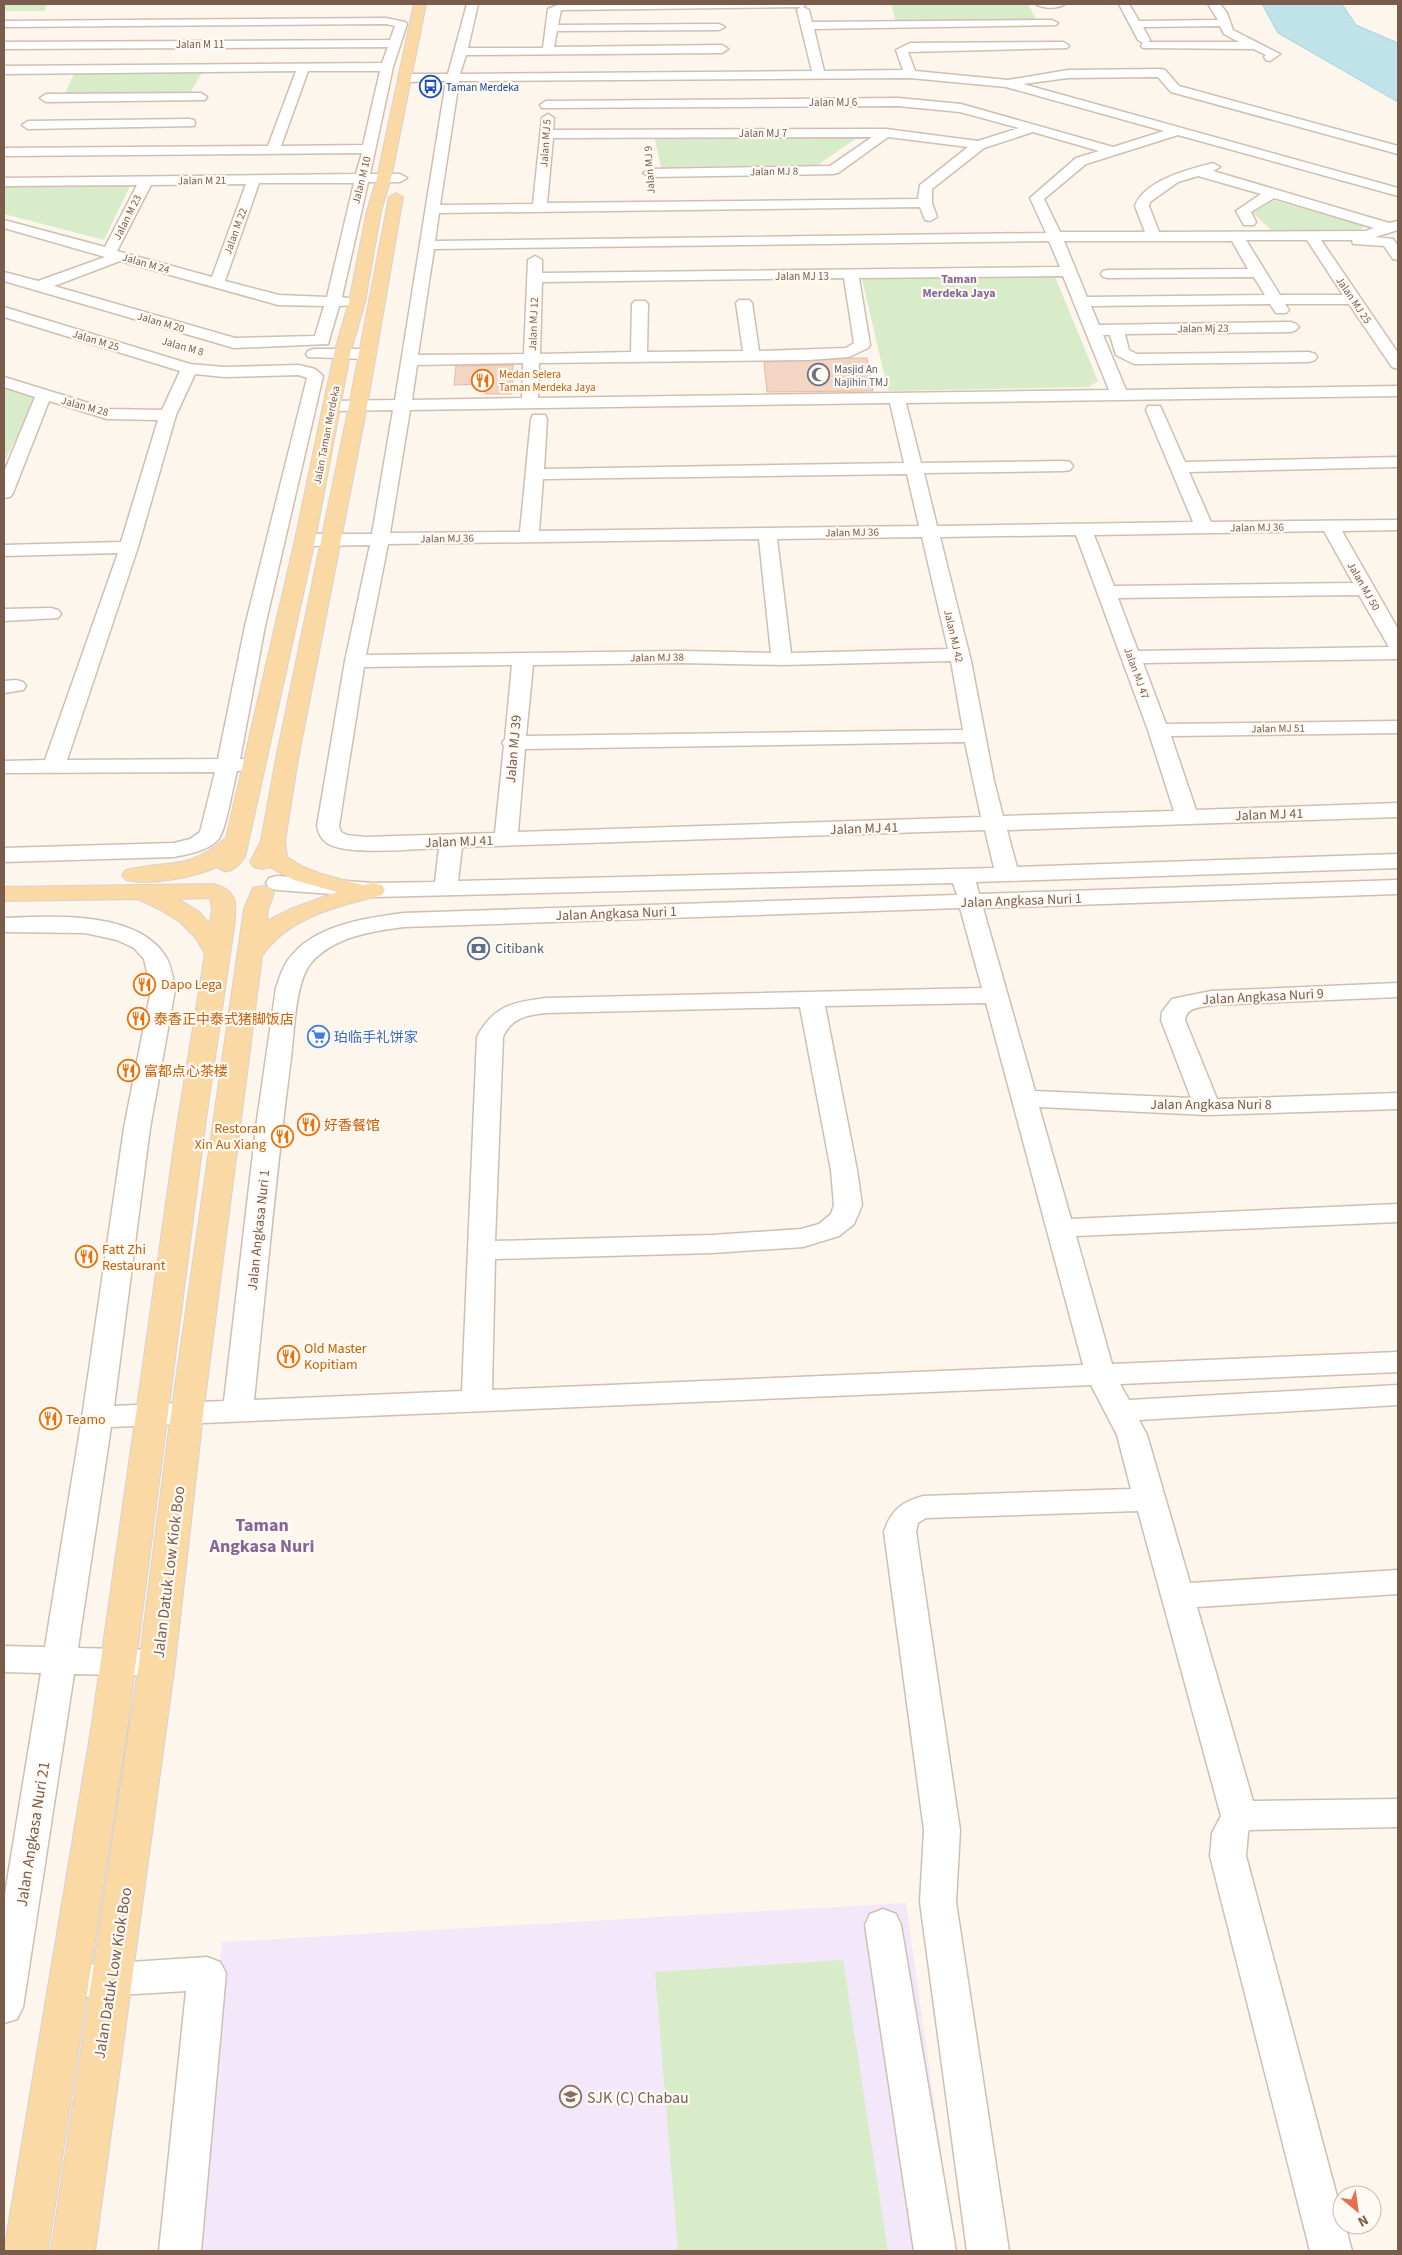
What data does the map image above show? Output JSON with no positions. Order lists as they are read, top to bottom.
{
  "streets": {
    "main road": ["Jalan Taman Merdeka", "Jalan Datuk Low Kiok Boo"],
    "street": [
      "Jalan M 11",
      "Jalan MJ 6",
      "Jalan MJ 7",
      "Jalan MJ 5",
      "Jalan MJ 9",
      "Jalan MJ 8",
      "Jalan M 21",
      "Jalan M 10",
      "Jalan M 23",
      "Jalan M 22",
      "Jalan M 24",
      "Jalan MJ 13",
      "Jalan MJ 25",
      "Jalan M 20",
      "Jalan MJ 12",
      "Jalan Mj 23",
      "Jalan M 25",
      "Jalan M 8",
      "Jalan M 28",
      "Jalan MJ 36",
      "Jalan MJ 50",
      "Jalan MJ 42",
      "Jalan MJ 38",
      "Jalan MJ 47",
      "Jalan MJ 51",
      "Jalan MJ 39",
      "Jalan MJ 41",
      "Jalan Angkasa Nuri 1",
      "Jalan Angkasa Nuri 9",
      "Jalan Angkasa Nuri 8",
      "Jalan Angkasa Nuri 21"
    ]
  },
  "crossings": [
    ["Jalan M 11", "Jalan M 10"],
    ["Jalan MJ 6", "Jalan MJ 5"],
    ["Jalan MJ 7", "Jalan MJ 5"],
    ["Jalan MJ 7", "Jalan MJ 8"],
    ["Jalan MJ 9", "Jalan MJ 8"],
    ["Jalan M 21", "Jalan M 10"],
    ["Jalan M 21", "Jalan M 23"],
    ["Jalan M 21", "Jalan M 22"],
    ["Jalan M 21", "Jalan Taman Merdeka"],
    ["Jalan M 10", "Jalan M 24"],
    ["Jalan M 10", "Jalan M 20"],
    ["Jalan M 23", "Jalan M 24"],
    ["Jalan M 22", "Jalan M 24"],
    ["Jalan M 24", "Jalan Taman Merdeka"],
    ["Jalan MJ 13", "Jalan MJ 12"],
    ["Jalan M 8", "Jalan Taman Merdeka"],
    ["Jalan Taman Merdeka", "Jalan MJ 36"],
    ["Jalan MJ 36", "Jalan MJ 50"],
    ["Jalan MJ 36", "Jalan MJ 42"],
    ["Jalan MJ 36", "Jalan MJ 47"],
    ["Jalan MJ 42", "Jalan MJ 38"],
    ["Jalan MJ 42", "Jalan MJ 41"],
    ["Jalan MJ 38", "Jalan MJ 39"],
    ["Jalan MJ 38", "Jalan MJ 41"],
    ["Jalan MJ 47", "Jalan MJ 51"],
    ["Jalan MJ 47", "Jalan MJ 41"],
    ["Jalan MJ 39", "Jalan MJ 41"],
    ["Jalan Angkasa Nuri 9", "Jalan Angkasa Nuri 8"]
  ],
  "districts": ["Taman Merdeka Jaya", "Taman Angkasa Nuri"],
  "places": {
    "bus stop": ["Taman Merdeka"],
    "mosque": ["Masjid An Najihin TMJ"],
    "restaurant": [
      "Medan Selera Taman Merdeka Jaya",
      "Dapo Lega",
      "泰香正中泰式猪脚饭店",
      "富都点心茶楼",
      "好香餐馆",
      "Restoran Xin Au Xiang",
      "Fatt Zhi Restaurant",
      "Old Master Kopitiam",
      "Teamo"
    ],
    "bank": ["Citibank"],
    "supermarket": ["珀临手礼饼家"],
    "school or university": ["SJK (C) Chabau"]
  },
  "north": "bottom right"
}
